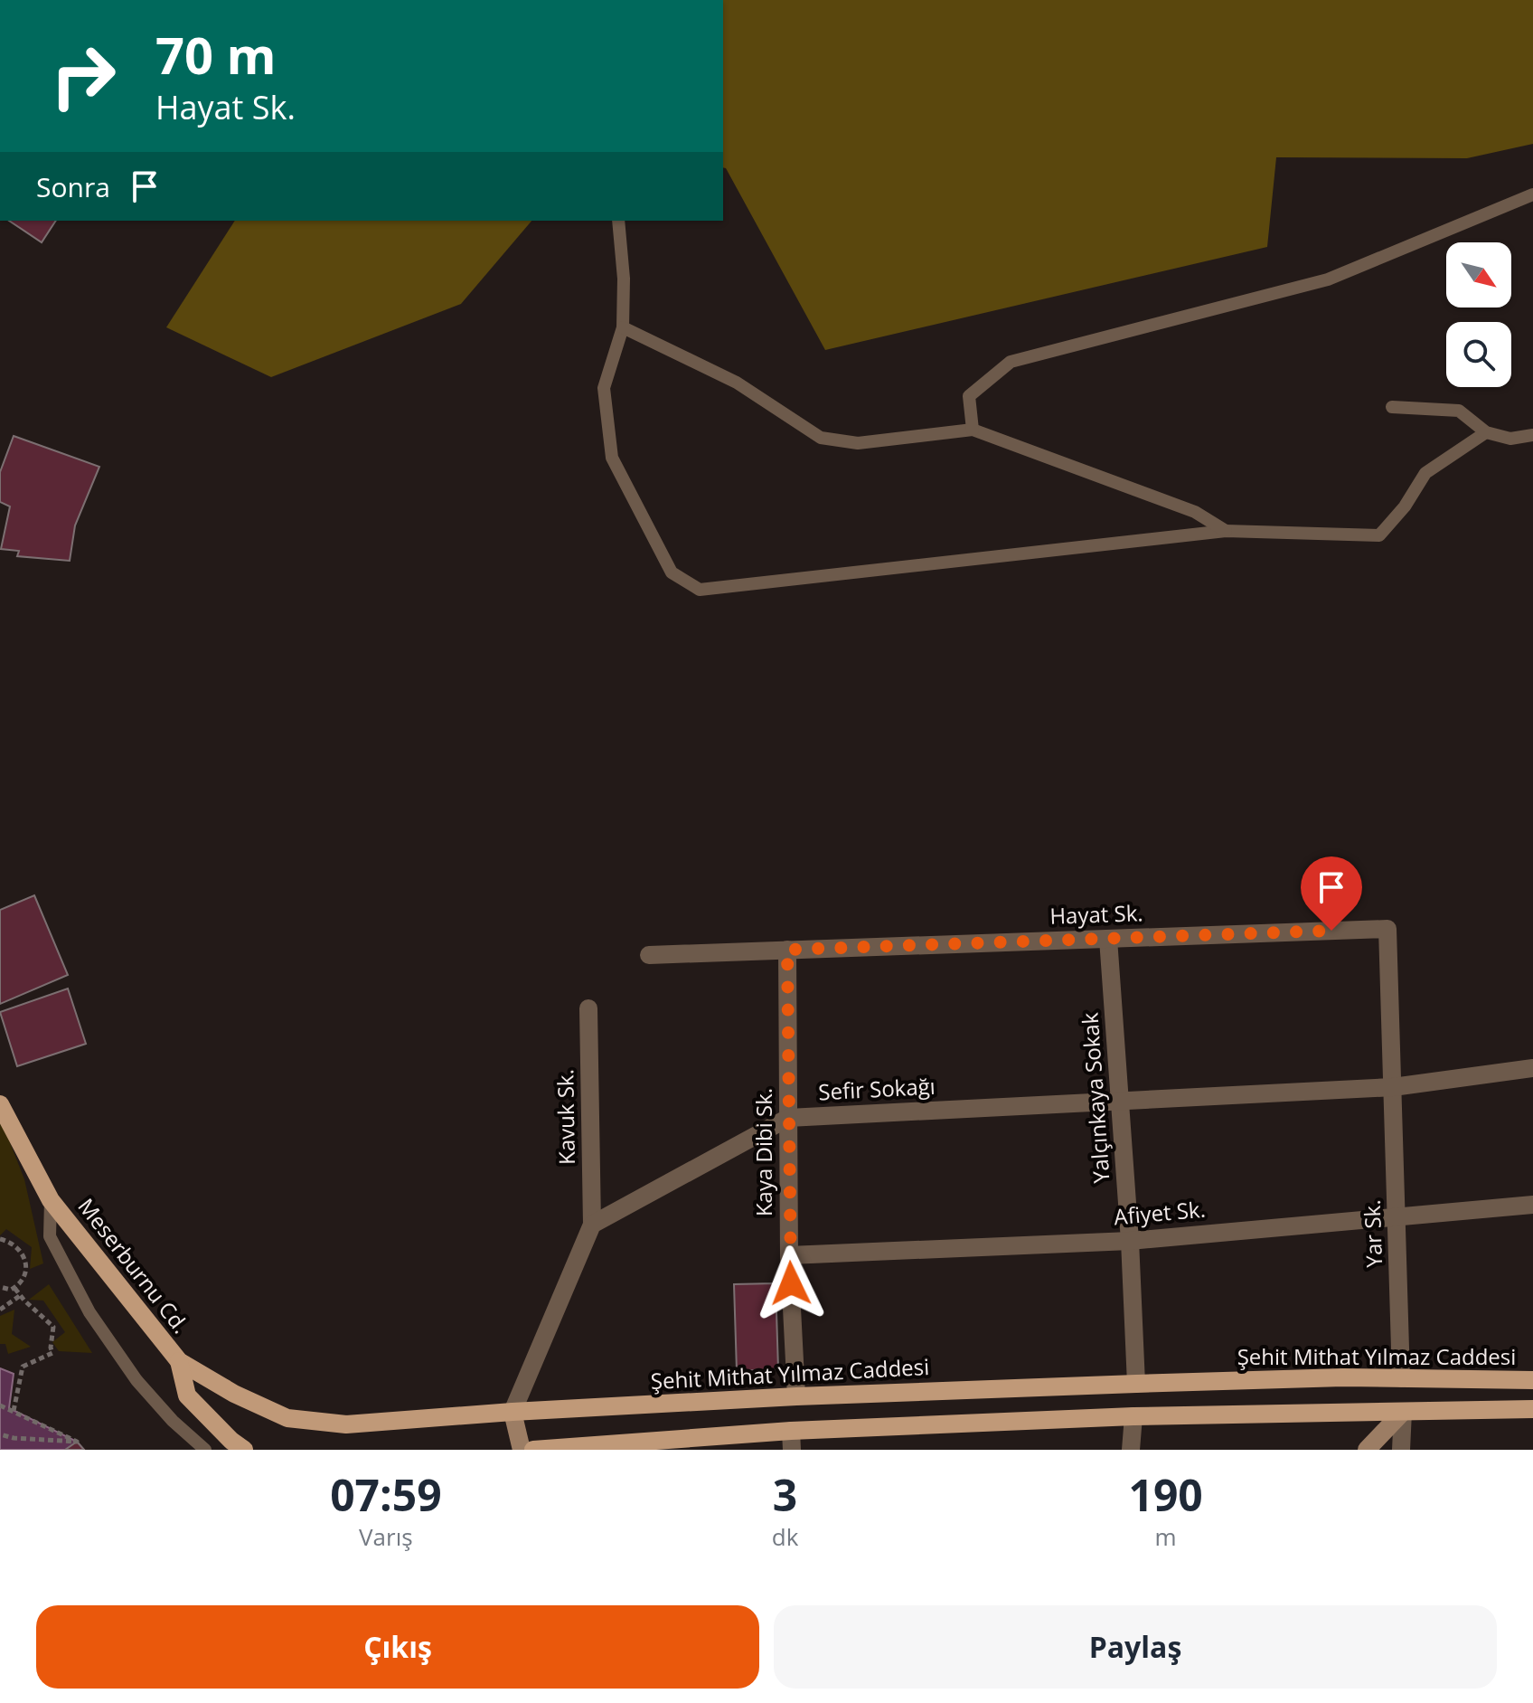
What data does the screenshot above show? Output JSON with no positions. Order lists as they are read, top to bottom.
{
  "streets": {
    "main road": ["Meserburnu Cd.", "Şehit Mithat Yılmaz Caddesi"],
    "street": [
      "Hayat Sk.",
      "Sefir Sokağı",
      "Yalçınkaya Sokak",
      "Kavuk Sk.",
      "Kaya Dibi Sk.",
      "Afiyet Sk.",
      "Yar Sk."
    ]
  },
  "crossings": [
    ["Hayat Sk.", "Sefir Sokağı"],
    ["Hayat Sk.", "Yalçınkaya Sokak"],
    ["Hayat Sk.", "Kaya Dibi Sk."],
    ["Hayat Sk.", "Yar Sk."],
    ["Sefir Sokağı", "Yalçınkaya Sokak"],
    ["Sefir Sokağı", "Kavuk Sk."],
    ["Sefir Sokağı", "Kaya Dibi Sk."],
    ["Sefir Sokağı", "Yar Sk."],
    ["Yalçınkaya Sokak", "Afiyet Sk."],
    ["Yalçınkaya Sokak", "Şehit Mithat Yılmaz Caddesi"],
    ["Kaya Dibi Sk.", "Afiyet Sk."],
    ["Kaya Dibi Sk.", "Şehit Mithat Yılmaz Caddesi"],
    ["Afiyet Sk.", "Yar Sk."],
    ["Yar Sk.", "Şehit Mithat Yılmaz Caddesi"],
    ["Meserburnu Cd.", "Şehit Mithat Yılmaz Caddesi"]
  ],
  "north": "bottom right",
  "page": {
    "turn": ["70 m", "Hayat Sk."],
    "then": "Sonra",
    "eta": [
      "07:59",
      "Varış",
      "3",
      "dk",
      "190",
      "m"
    ],
    "buttons": ["Çıkış", "Paylaş"]
  }
}
